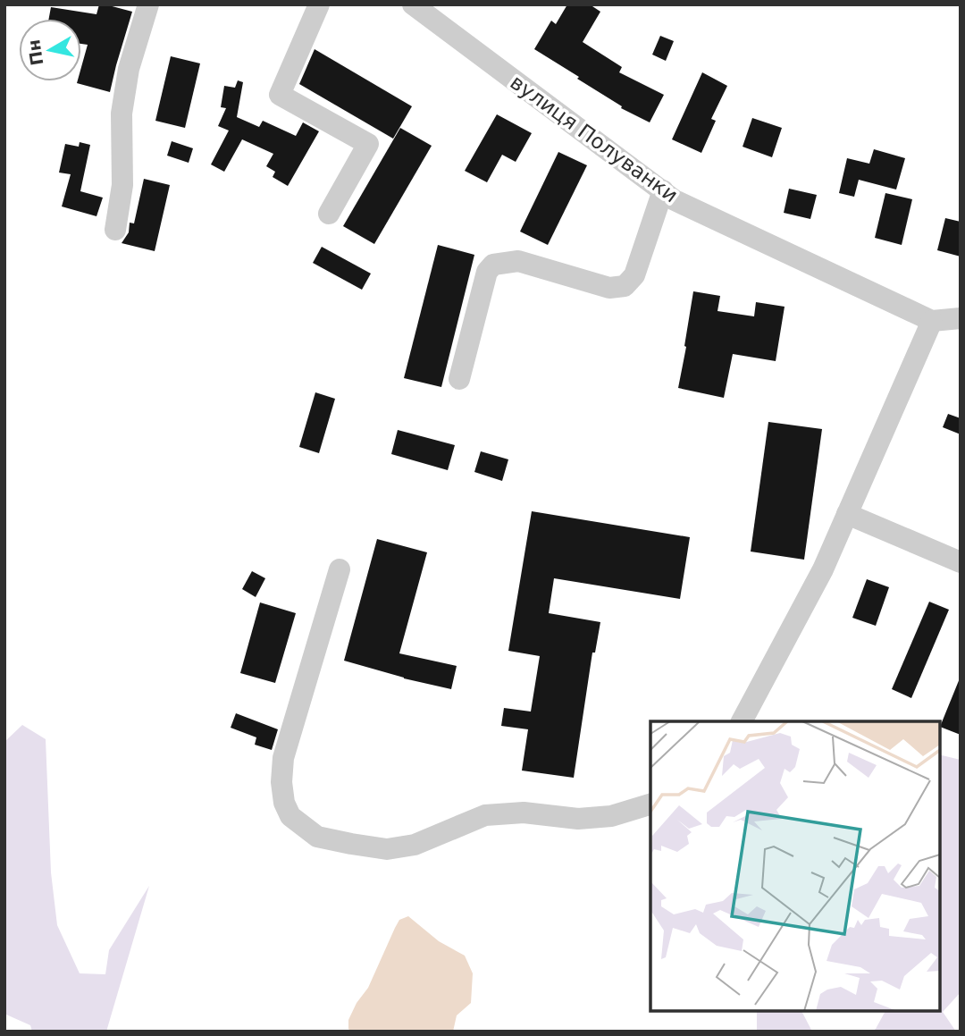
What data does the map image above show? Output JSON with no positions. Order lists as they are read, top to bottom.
{
  "streets": {
    "street": ["вулиця Полуванки"]
  },
  "north": "left"
}
